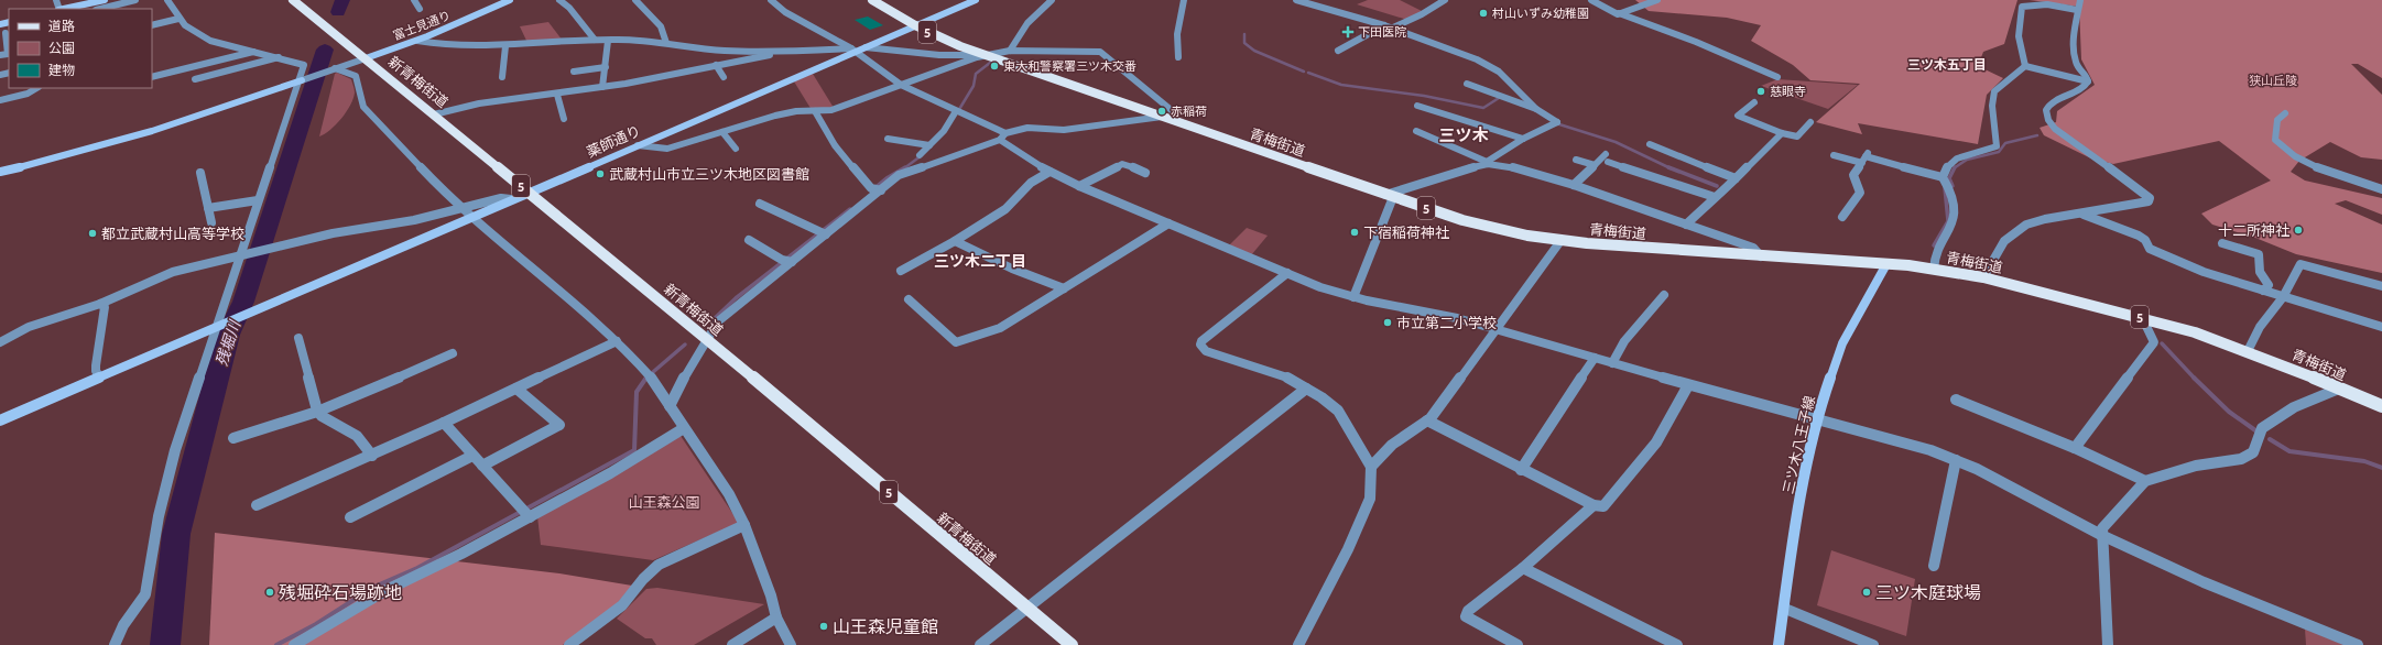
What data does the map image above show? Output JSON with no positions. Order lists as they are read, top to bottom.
{
  "streets": {
    "main road": ["5", "新青梅街道", "青梅街道"],
    "street": ["富士見通り", "薬師通り", "三ツ木八王子線"]
  },
  "crossings": [
    ["富士見通り", "新青梅街道"],
    ["新青梅街道", "薬師通り"],
    ["薬師通り", "青梅街道"],
    ["青梅街道", "三ツ木八王子線"]
  ],
  "districts": ["三ツ木五丁目", "三ツ木", "三ツ木二丁目"],
  "water": ["残堀川"],
  "parks": ["狭山丘陵", "山王森公園"],
  "places": {
    "other": [
      "村山いずみ幼稚園",
      "東大和警察署三ツ木交番",
      "慈眼寺",
      "赤稲荷",
      "武蔵村山市立三ツ木地区図書館",
      "十二所神社",
      "下宿稲荷神社",
      "都立武蔵村山高等学校",
      "市立第二小学校",
      "残堀砕石場跡地",
      "三ツ木庭球場",
      "山王森児童館"
    ],
    "health": ["下田医院"]
  },
  "legend": ["道路", "公園", "建物"]
}
